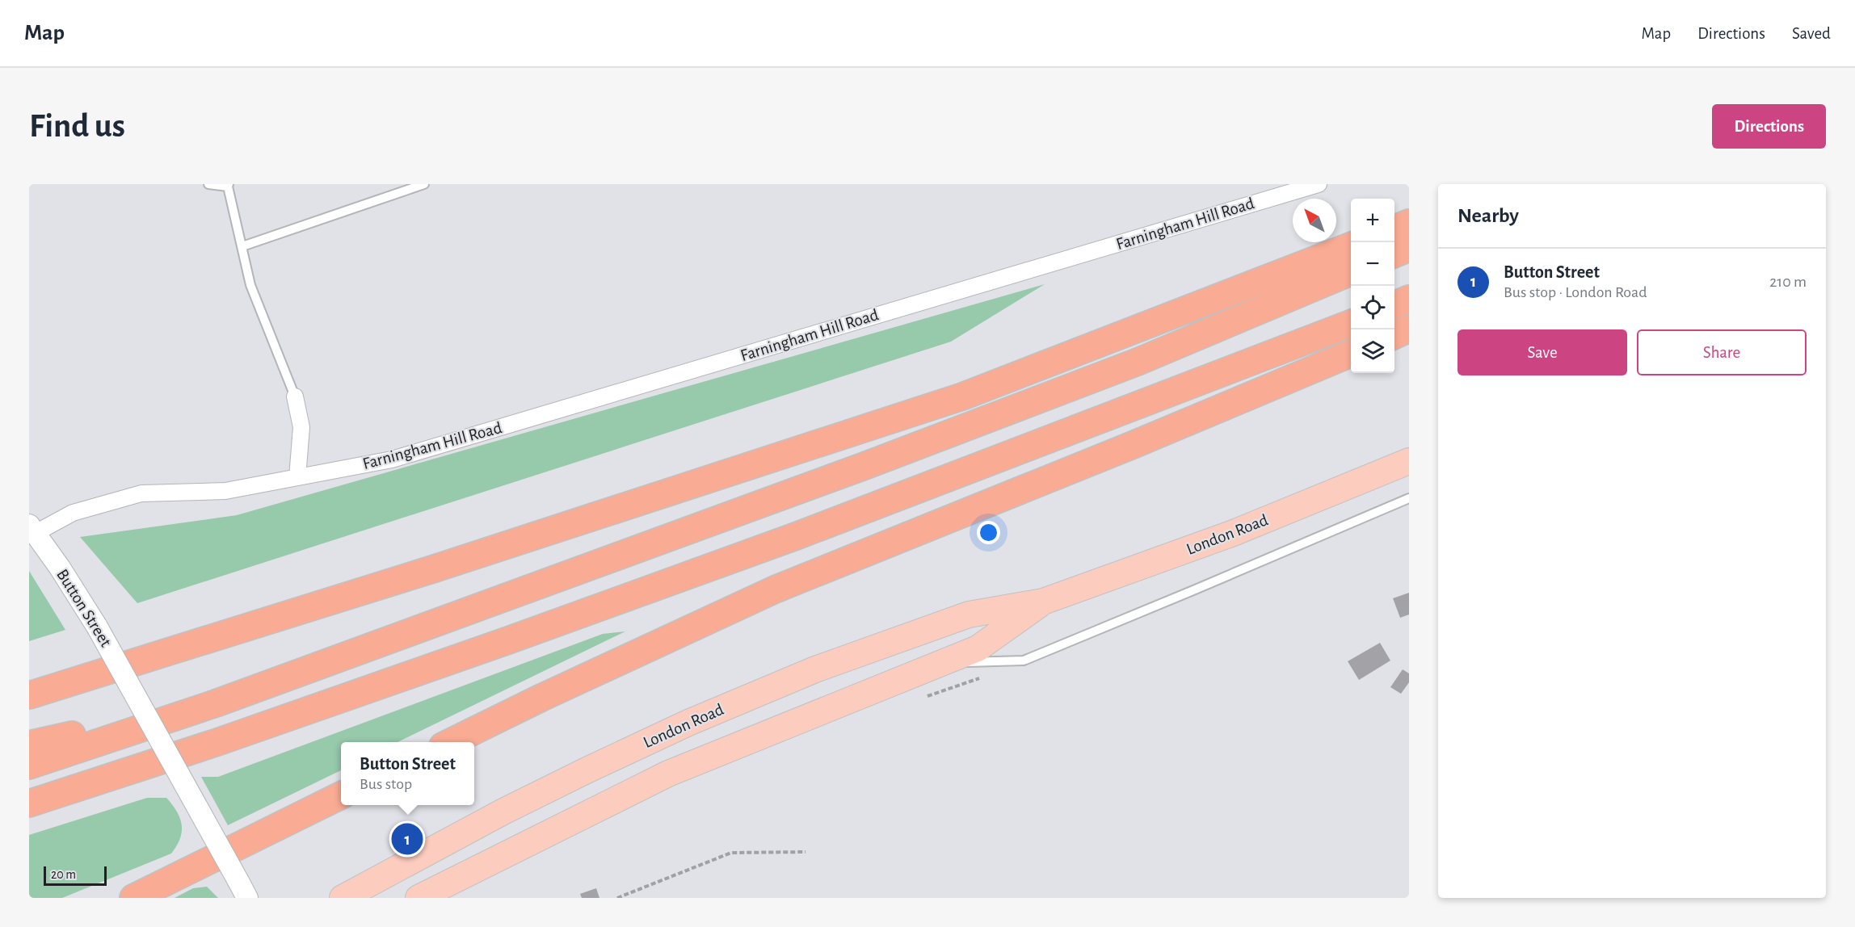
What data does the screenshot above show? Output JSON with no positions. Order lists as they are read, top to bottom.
{
  "streets": {
    "main road": ["London Road"],
    "street": ["Farningham Hill Road", "Button Street"]
  },
  "crossings": [
    ["Farningham Hill Road", "Button Street"]
  ],
  "scale_bar": "20 m",
  "north": "top left",
  "page": {
    "header": "Map",
    "nav": ["Map", "Directions", "Saved"],
    "buttons": [
      "Directions",
      ["Save", "Share"]
    ],
    "title": "Find us",
    "heading": "Nearby",
    "map_buttons": ["+", "−"],
    "list": [
      {
        "mark": "1",
        "name": "Button Street",
        "note": "Bus stop · London Road",
        "value": "210 m"
      }
    ],
    "popup": ["Button Street", "Bus stop"],
    "pins": "1",
    "scale": "20 m"
  }
}
